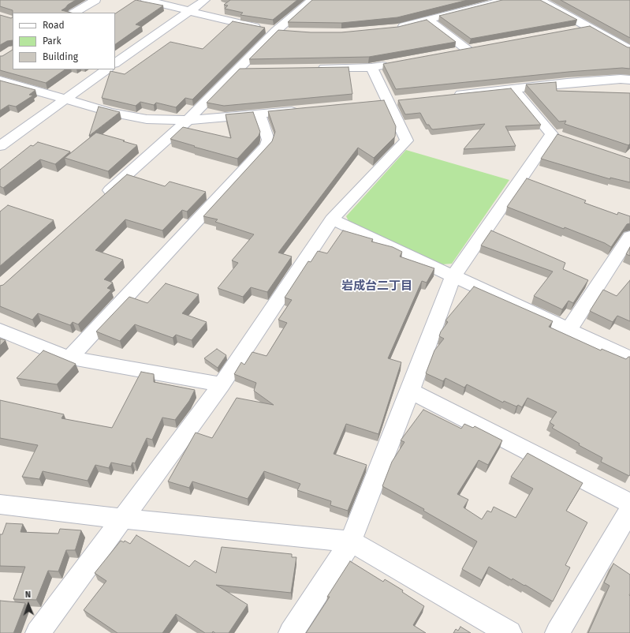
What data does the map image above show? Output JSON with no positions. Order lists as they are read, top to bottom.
{
  "districts": ["岩成台二丁目"],
  "legend": ["Road", "Park", "Building"],
  "north": "top"
}
